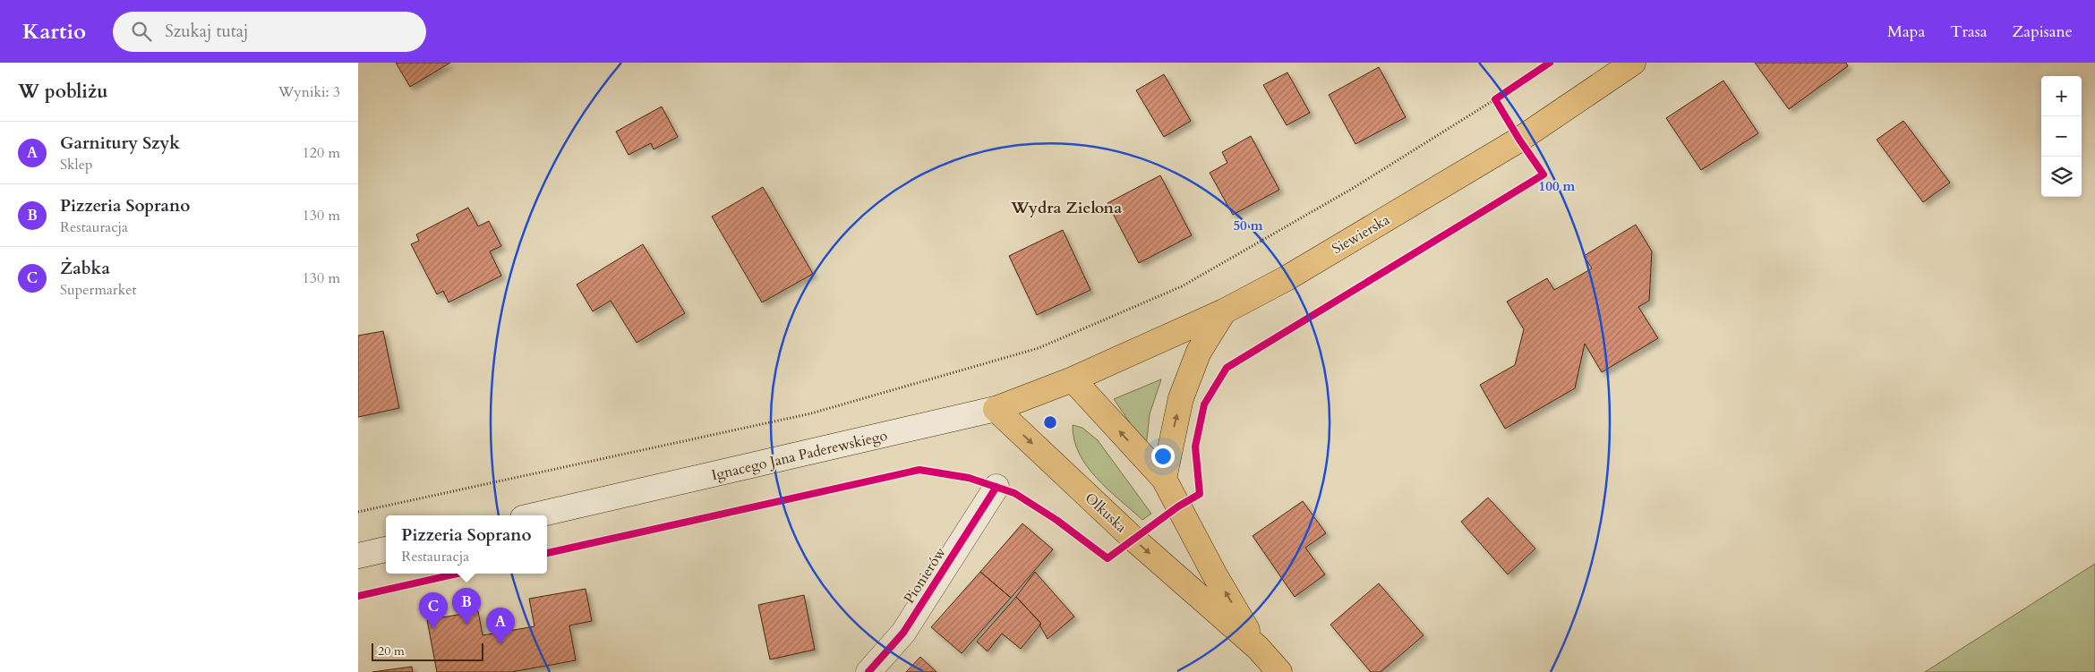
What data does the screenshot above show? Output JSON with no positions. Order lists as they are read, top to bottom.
{
  "streets": {
    "main road": [
      "Siewierska",
      "Ignacego Jana Paderewskiego",
      "Olkuska",
      "Pionierów"
    ]
  },
  "crossings": [
    ["Siewierska", "Ignacego Jana Paderewskiego"],
    ["Siewierska", "Olkuska"],
    ["Ignacego Jana Paderewskiego", "Olkuska"]
  ],
  "districts": ["Wydra Zielona"],
  "scale_bar": "20 m",
  "page": {
    "header": "Kartio",
    "search": "Szukaj tutaj",
    "nav": ["Mapa", "Trasa", "Zapisane"],
    "heading": ["W pobliżu", "Wyniki: 3"],
    "map_buttons": ["+", "−"],
    "list": [
      {
        "mark": "A",
        "name": "Garnitury Szyk",
        "note": "Sklep",
        "value": "120 m"
      },
      {
        "mark": "B",
        "name": "Pizzeria Soprano",
        "note": "Restauracja",
        "value": "130 m"
      },
      {
        "mark": "C",
        "name": "Żabka",
        "note": "Supermarket",
        "value": "130 m"
      }
    ],
    "popup": ["Pizzeria Soprano", "Restauracja"],
    "pins": ["B", "C", "A"],
    "scale": "20 m"
  },
  "rings": ["100 m", "50 m"]
}
